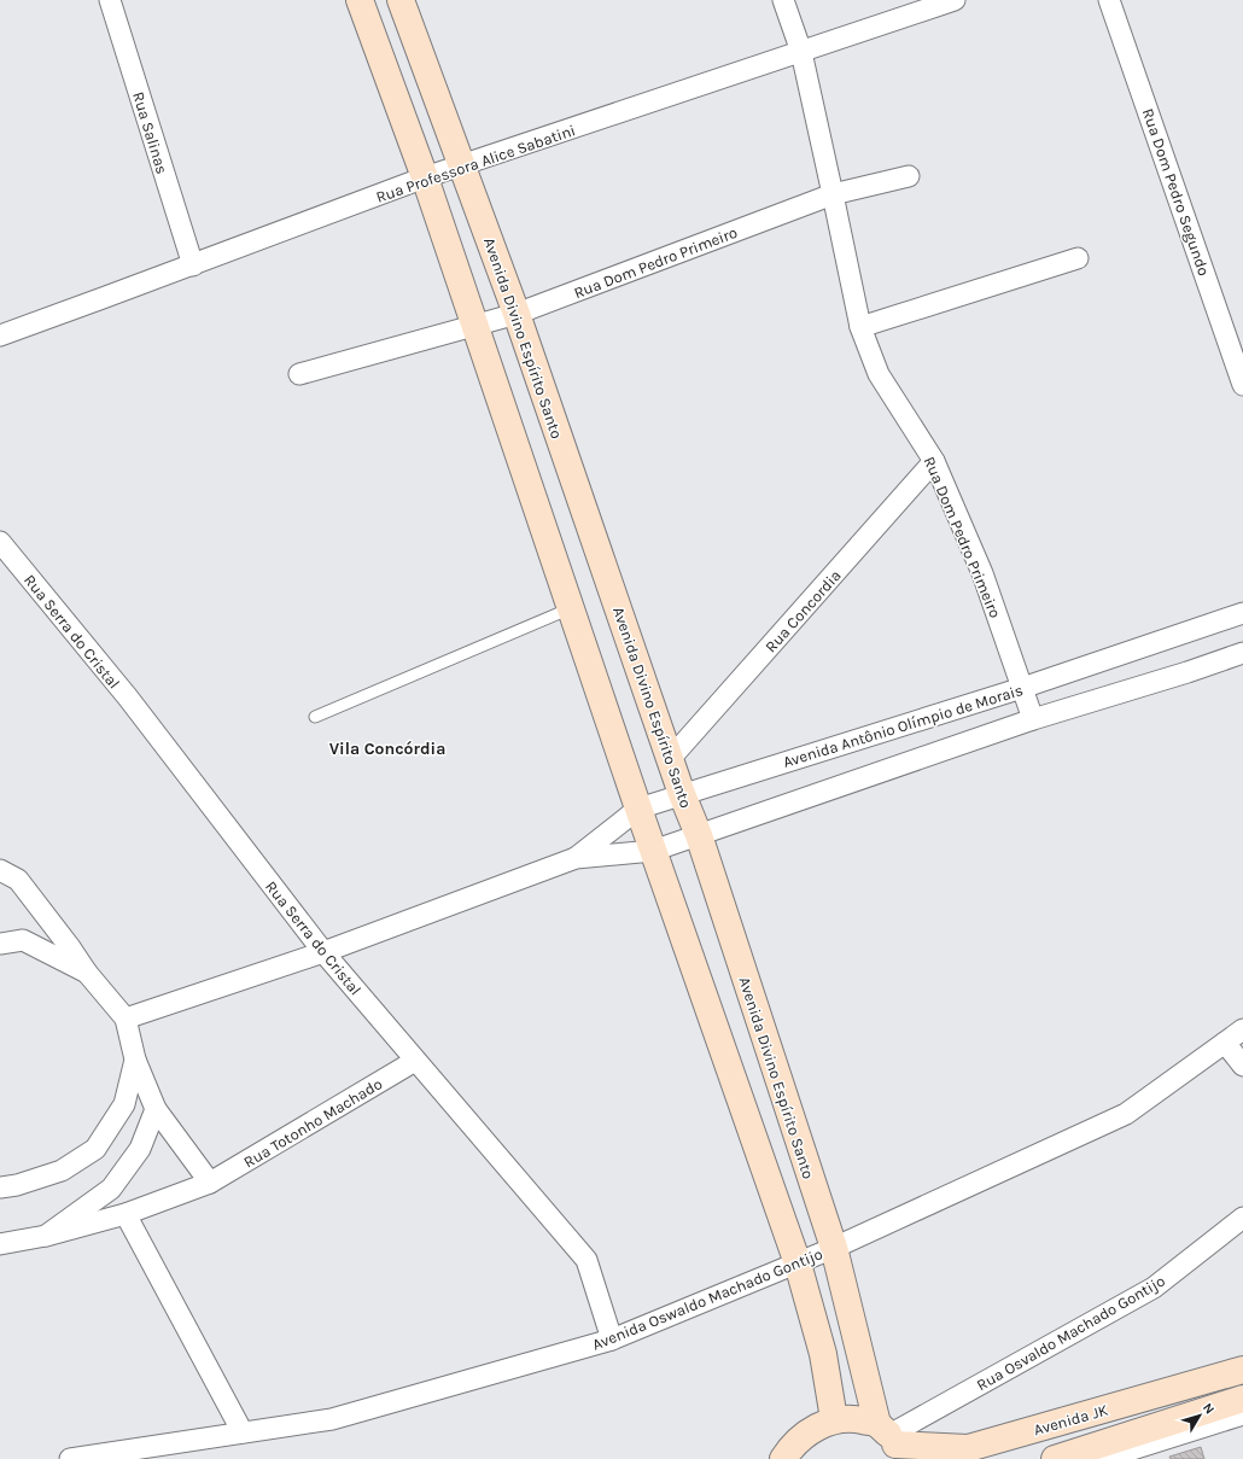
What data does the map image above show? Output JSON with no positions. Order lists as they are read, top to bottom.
{
  "streets": {
    "street": [
      "Rua Salinas",
      "Rua Professora Alice Sabatini",
      "Rua Dom Pedro Segundo",
      "Rua Dom Pedro Primeiro",
      "Avenida Divino Espírito Santo",
      "Rua Concordia",
      "Rua Serra do Cristal",
      "Avenida Antônio Olímpio de Morais",
      "Rua Totonho Machado",
      "Avenida Oswaldo Machado Gontijo",
      "Rua Osvaldo Machado Gontijo",
      "Avenida JK"
    ]
  },
  "crossings": [
    ["Rua Salinas", "Rua Professora Alice Sabatini"],
    ["Rua Professora Alice Sabatini", "Rua Dom Pedro Primeiro"],
    ["Rua Professora Alice Sabatini", "Avenida Divino Espírito Santo"],
    ["Rua Dom Pedro Primeiro", "Avenida Divino Espírito Santo"],
    ["Rua Dom Pedro Primeiro", "Rua Concordia"],
    ["Rua Dom Pedro Primeiro", "Avenida Antônio Olímpio de Morais"],
    ["Avenida Divino Espírito Santo", "Rua Concordia"],
    ["Avenida Divino Espírito Santo", "Avenida Antônio Olímpio de Morais"],
    ["Avenida Divino Espírito Santo", "Avenida Oswaldo Machado Gontijo"],
    ["Avenida Divino Espírito Santo", "Rua Osvaldo Machado Gontijo"],
    ["Avenida Divino Espírito Santo", "Avenida JK"],
    ["Rua Serra do Cristal", "Avenida Antônio Olímpio de Morais"],
    ["Rua Serra do Cristal", "Rua Totonho Machado"],
    ["Rua Serra do Cristal", "Avenida Oswaldo Machado Gontijo"],
    ["Rua Osvaldo Machado Gontijo", "Avenida JK"]
  ],
  "districts": ["Vila Concórdia"],
  "north": "top right"
}
